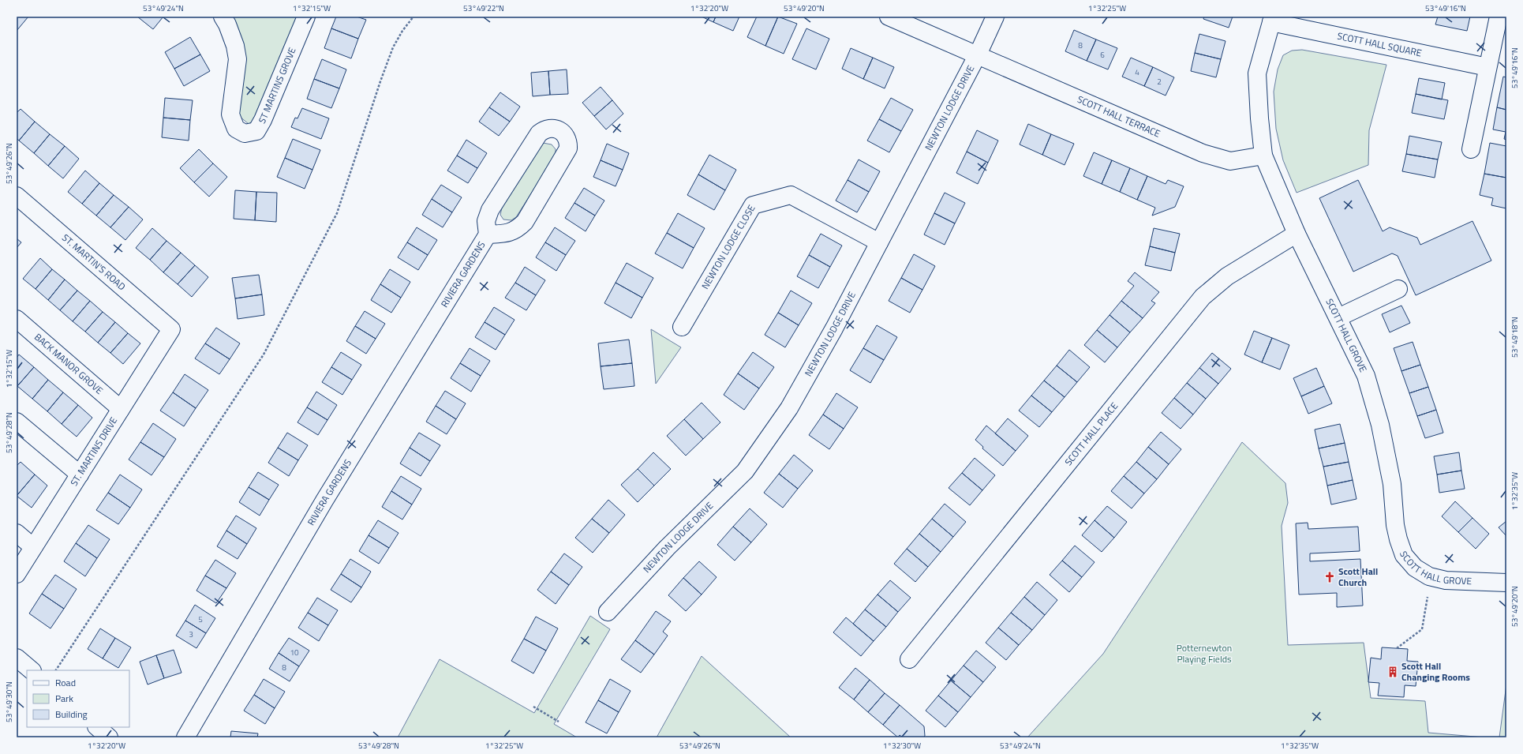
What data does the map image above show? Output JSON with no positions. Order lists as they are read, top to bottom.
{
  "streets": {
    "street": [
      "SCOTT HALL SQUARE",
      "ST MARTINS GROVE",
      "NEWTON LODGE DRIVE",
      "SCOTT HALL TERRACE",
      "NEWTON LODGE CLOSE",
      "ST. MARTIN'S ROAD",
      "RIVIERA GARDENS",
      "SCOTT HALL GROVE",
      "BACK MANOR GROVE",
      "SCOTT HALL PLACE",
      "ST. MARTINS DRIVE"
    ]
  },
  "crossings": [
    ["SCOTT HALL SQUARE", "SCOTT HALL GROVE"],
    ["NEWTON LODGE DRIVE", "SCOTT HALL TERRACE"],
    ["NEWTON LODGE DRIVE", "NEWTON LODGE CLOSE"],
    ["SCOTT HALL TERRACE", "SCOTT HALL GROVE"],
    ["ST. MARTIN'S ROAD", "ST. MARTINS DRIVE"],
    ["SCOTT HALL GROVE", "SCOTT HALL PLACE"],
    ["BACK MANOR GROVE", "ST. MARTINS DRIVE"]
  ],
  "parks": ["Potternewton Playing Fields"],
  "places": {
    "church": ["Scott Hall Church"],
    "building": ["Scott Hall Changing Rooms"]
  },
  "house_numbers": [
    "8",
    "6",
    "4",
    "2",
    "5",
    "3",
    "10",
    "8"
  ],
  "legend": ["Road", "Park", "Building"],
  "coordinates": [
    "53°49'24\"N",
    "1°32'15\"W",
    "53°49'22\"N",
    "1°32'20\"W",
    "53°49'20\"N",
    "1°32'25\"W",
    "53°49'16\"N",
    "53°49'26\"N",
    "53°49'18\"N",
    "53°49'28\"N",
    "1°32'35\"W",
    "53°49'30\"N",
    "1°32'30\"W"
  ]
}
